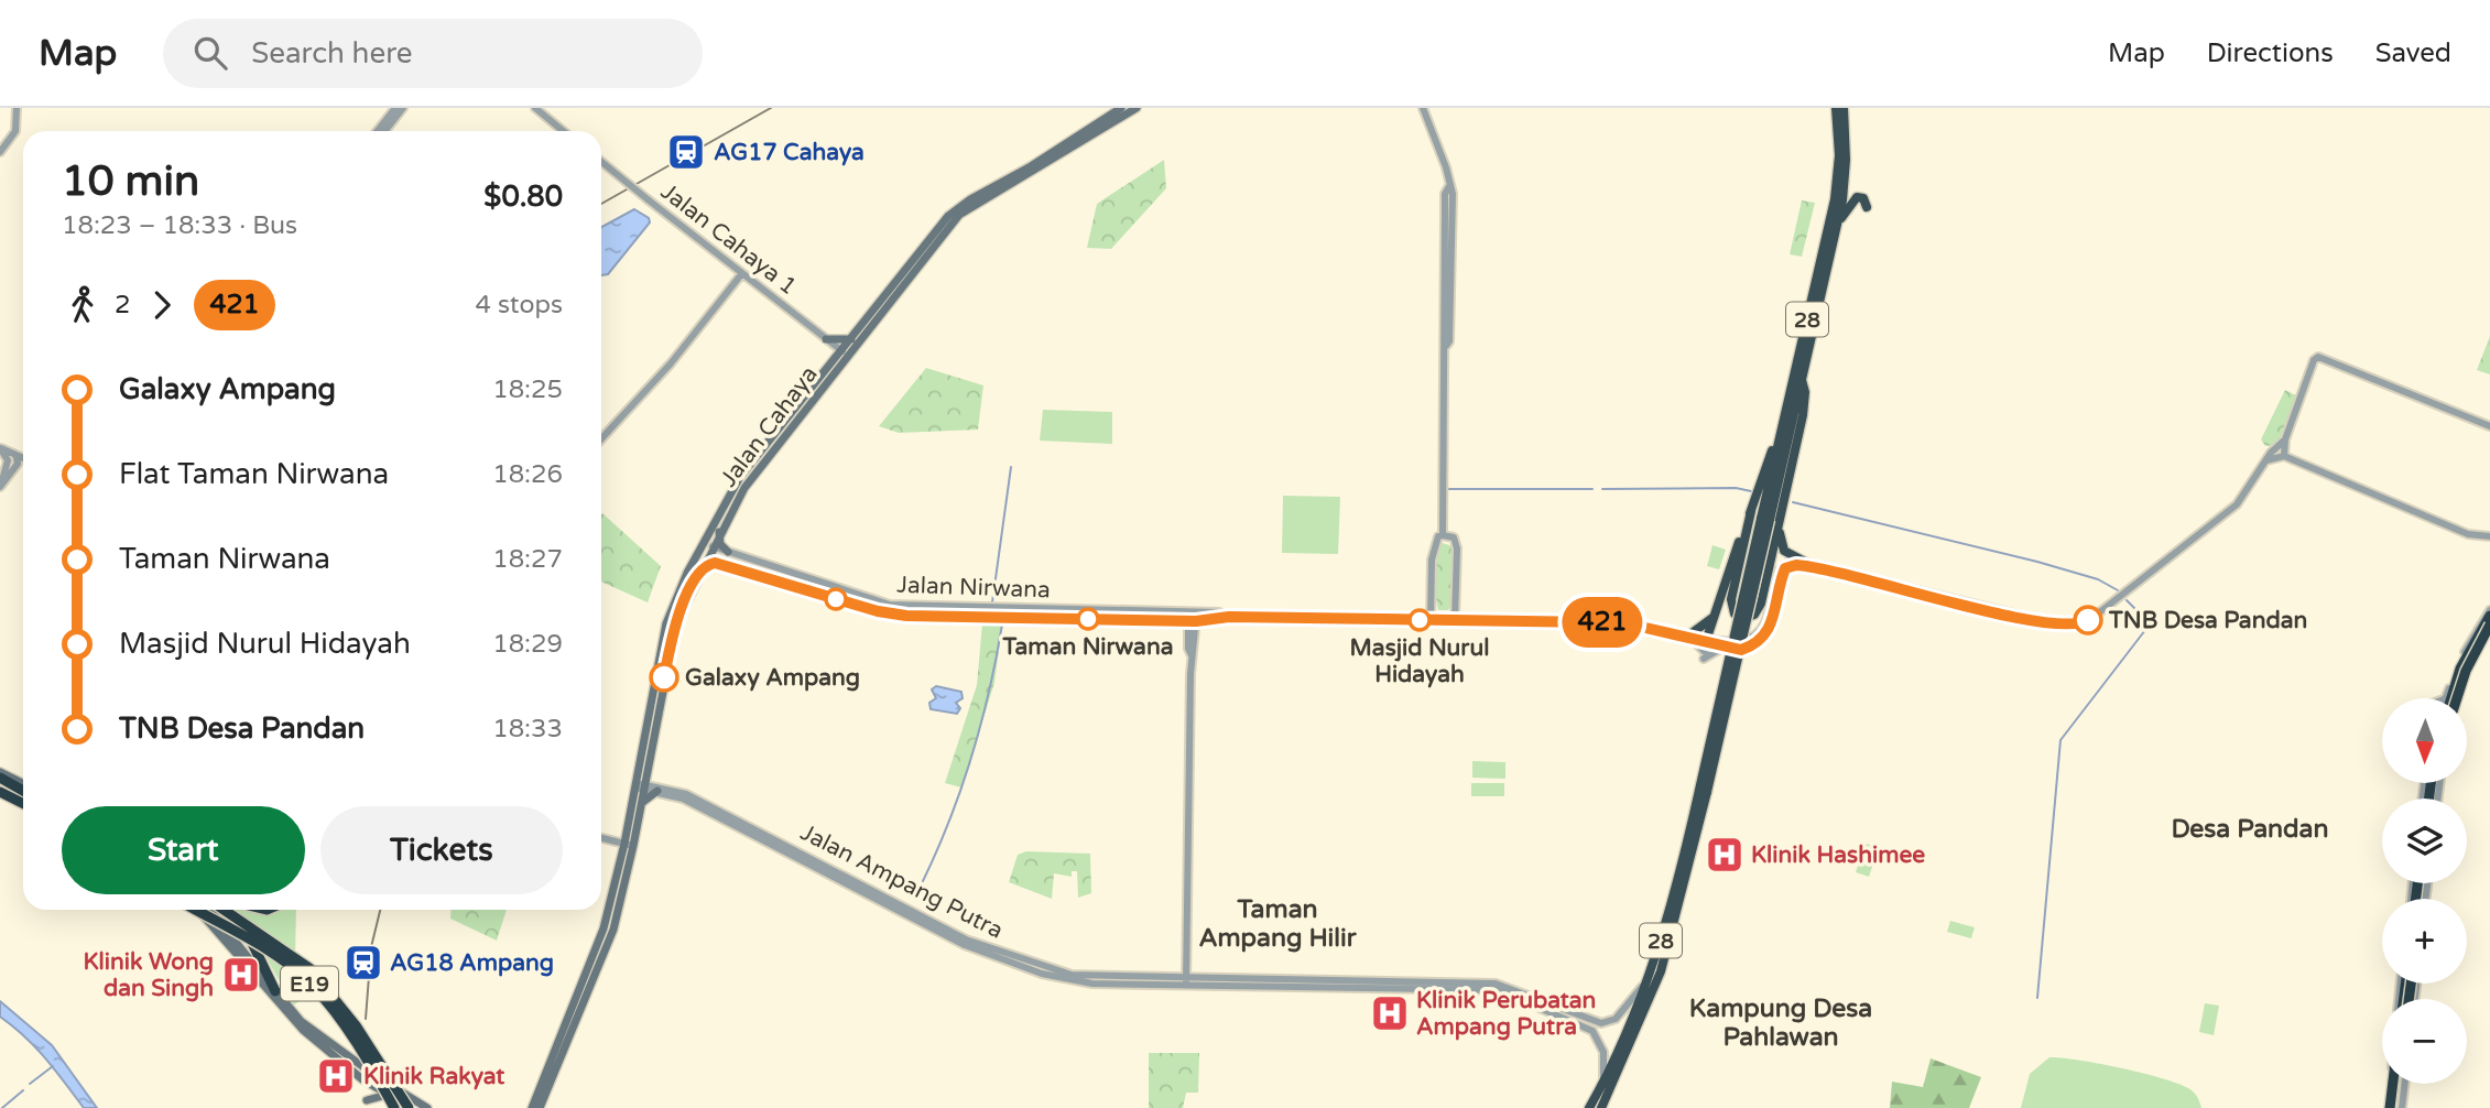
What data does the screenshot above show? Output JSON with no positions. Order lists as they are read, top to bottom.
{
  "streets": {
    "highway": ["28", "E19"],
    "main road": ["Jalan Cahaya"],
    "street": ["Jalan Cahaya 1", "Jalan Nirwana", "Jalan Ampang Putra"]
  },
  "crossings": [
    ["Jalan Cahaya 1", "Jalan Cahaya"],
    ["28", "Jalan Ampang Putra"],
    ["Jalan Cahaya", "Jalan Nirwana"],
    ["Jalan Cahaya", "Jalan Ampang Putra"]
  ],
  "districts": ["Desa Pandan", "Taman Ampang Hilir", "Kampung Desa Pahlawan"],
  "places": {
    "station": ["AG17 Cahaya", "AG18 Ampang"],
    "other": [
      "Taman Nirwana",
      "Masjid Nurul Hidayah",
      "TNB Desa Pandan",
      "Galaxy Ampang"
    ],
    "hospital": [
      "Klinik Hashimee",
      "Klinik Wong dan Singh",
      "Klinik Perubatan Ampang Putra",
      "Klinik Rakyat"
    ]
  },
  "lines": ["bus line 421"],
  "north": "bottom",
  "page": {
    "header": "Map",
    "search": "Search here",
    "nav": ["Map", "Directions", "Saved"],
    "on_map": "421",
    "heading": ["10 min", "18:23 – 18:33 · Bus", "$0.80"],
    "legs": ["2", "421", "4 stops"],
    "list": [
      {
        "name": "Galaxy Ampang",
        "value": "18:25"
      },
      {
        "name": "Flat Taman Nirwana",
        "value": "18:26"
      },
      {
        "name": "Taman Nirwana",
        "value": "18:27"
      },
      {
        "name": "Masjid Nurul Hidayah",
        "value": "18:29"
      },
      {
        "name": "TNB Desa Pandan",
        "value": "18:33"
      }
    ],
    "map_buttons": ["+", "−"],
    "buttons": ["Start", "Tickets"]
  }
}
